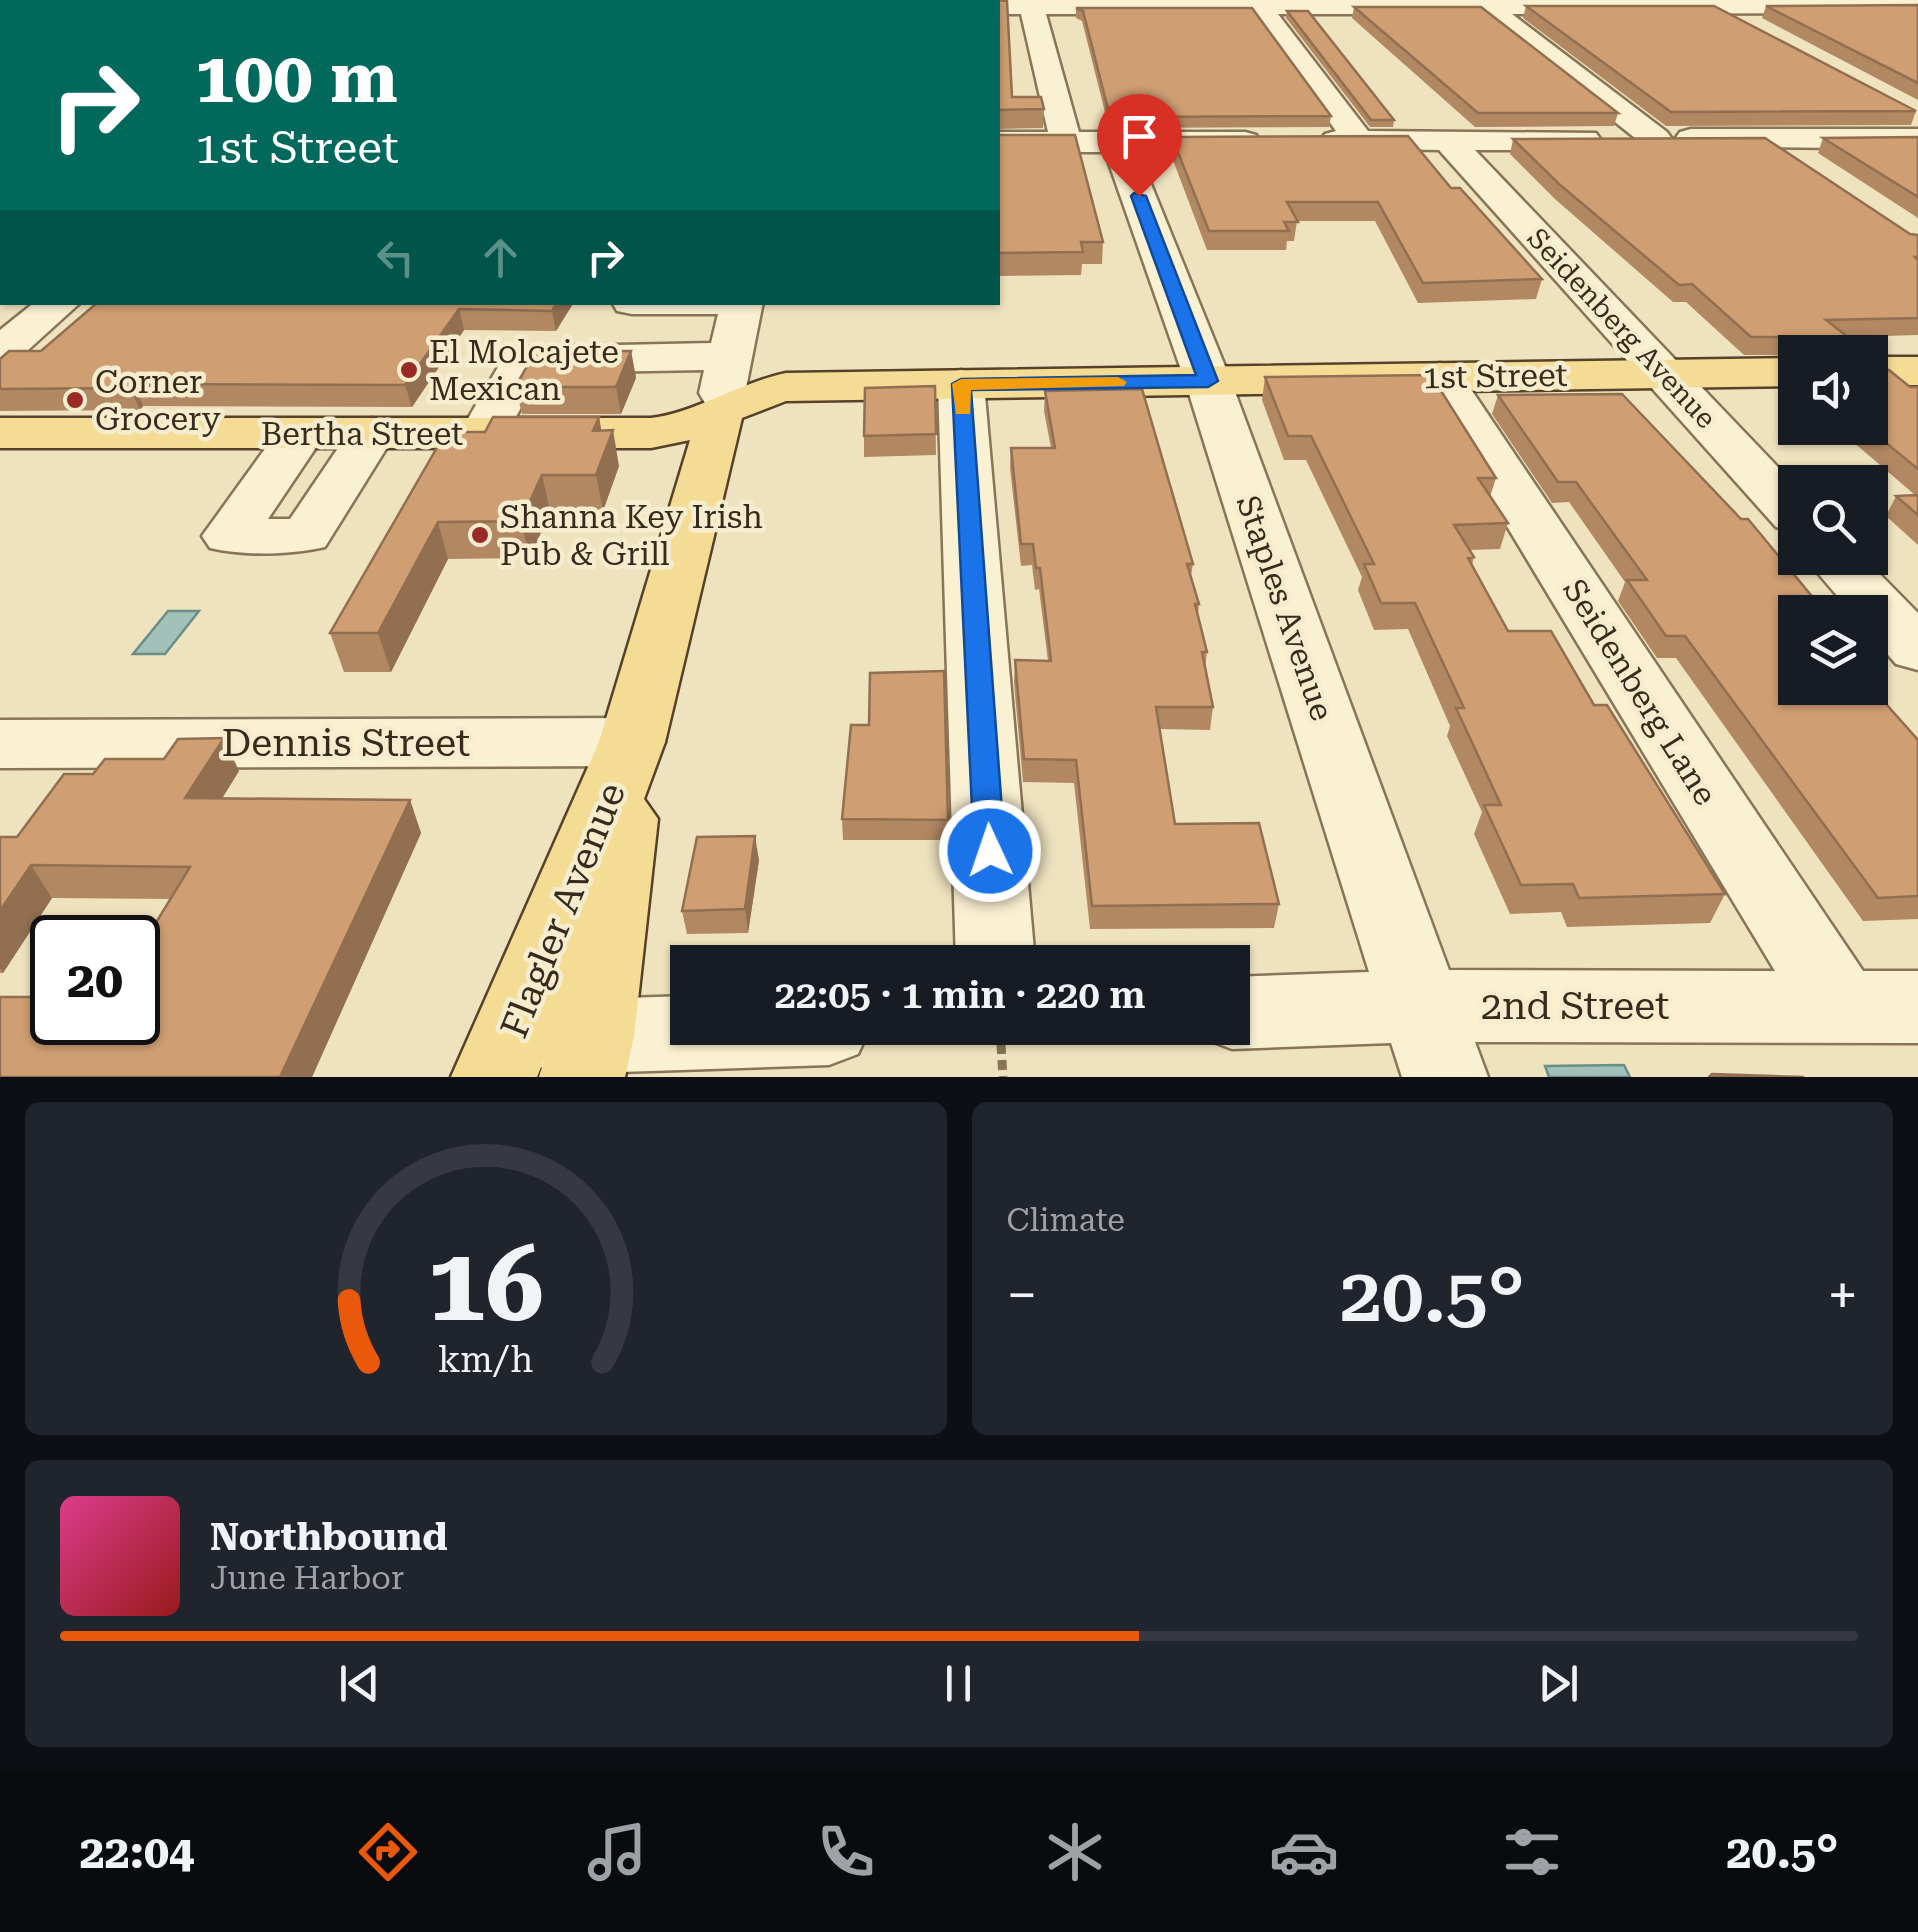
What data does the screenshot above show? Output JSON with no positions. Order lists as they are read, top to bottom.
{
  "streets": {
    "main road": ["1st Street", "Bertha Street", "Flagler Avenue"],
    "street": [
      "Seidenberg Avenue",
      "Staples Avenue",
      "Seidenberg Lane",
      "Dennis Street",
      "2nd Street"
    ]
  },
  "crossings": [
    ["Seidenberg Avenue", "1st Street"],
    ["1st Street", "Bertha Street"],
    ["1st Street", "Staples Avenue"],
    ["1st Street", "Seidenberg Lane"],
    ["1st Street", "Flagler Avenue"],
    ["Bertha Street", "Flagler Avenue"],
    ["Staples Avenue", "2nd Street"],
    ["Seidenberg Lane", "2nd Street"],
    ["Dennis Street", "Flagler Avenue"]
  ],
  "places": ["El Molcajete Mexican", "Corner Grocery", "Shanna Key Irish Pub & Grill"],
  "page": {
    "turn": ["100 m", "1st Street"],
    "limit": "20",
    "trip": "22:05 · 1 min · 220 m",
    "tile": "Climate",
    "heat": ["−", "20.5°", "+"],
    "song": ["Northbound", "June Harbor"],
    "tabs": ["22:04", "20.5°"],
    "gauge": ["16", "km/h"]
  }
}
